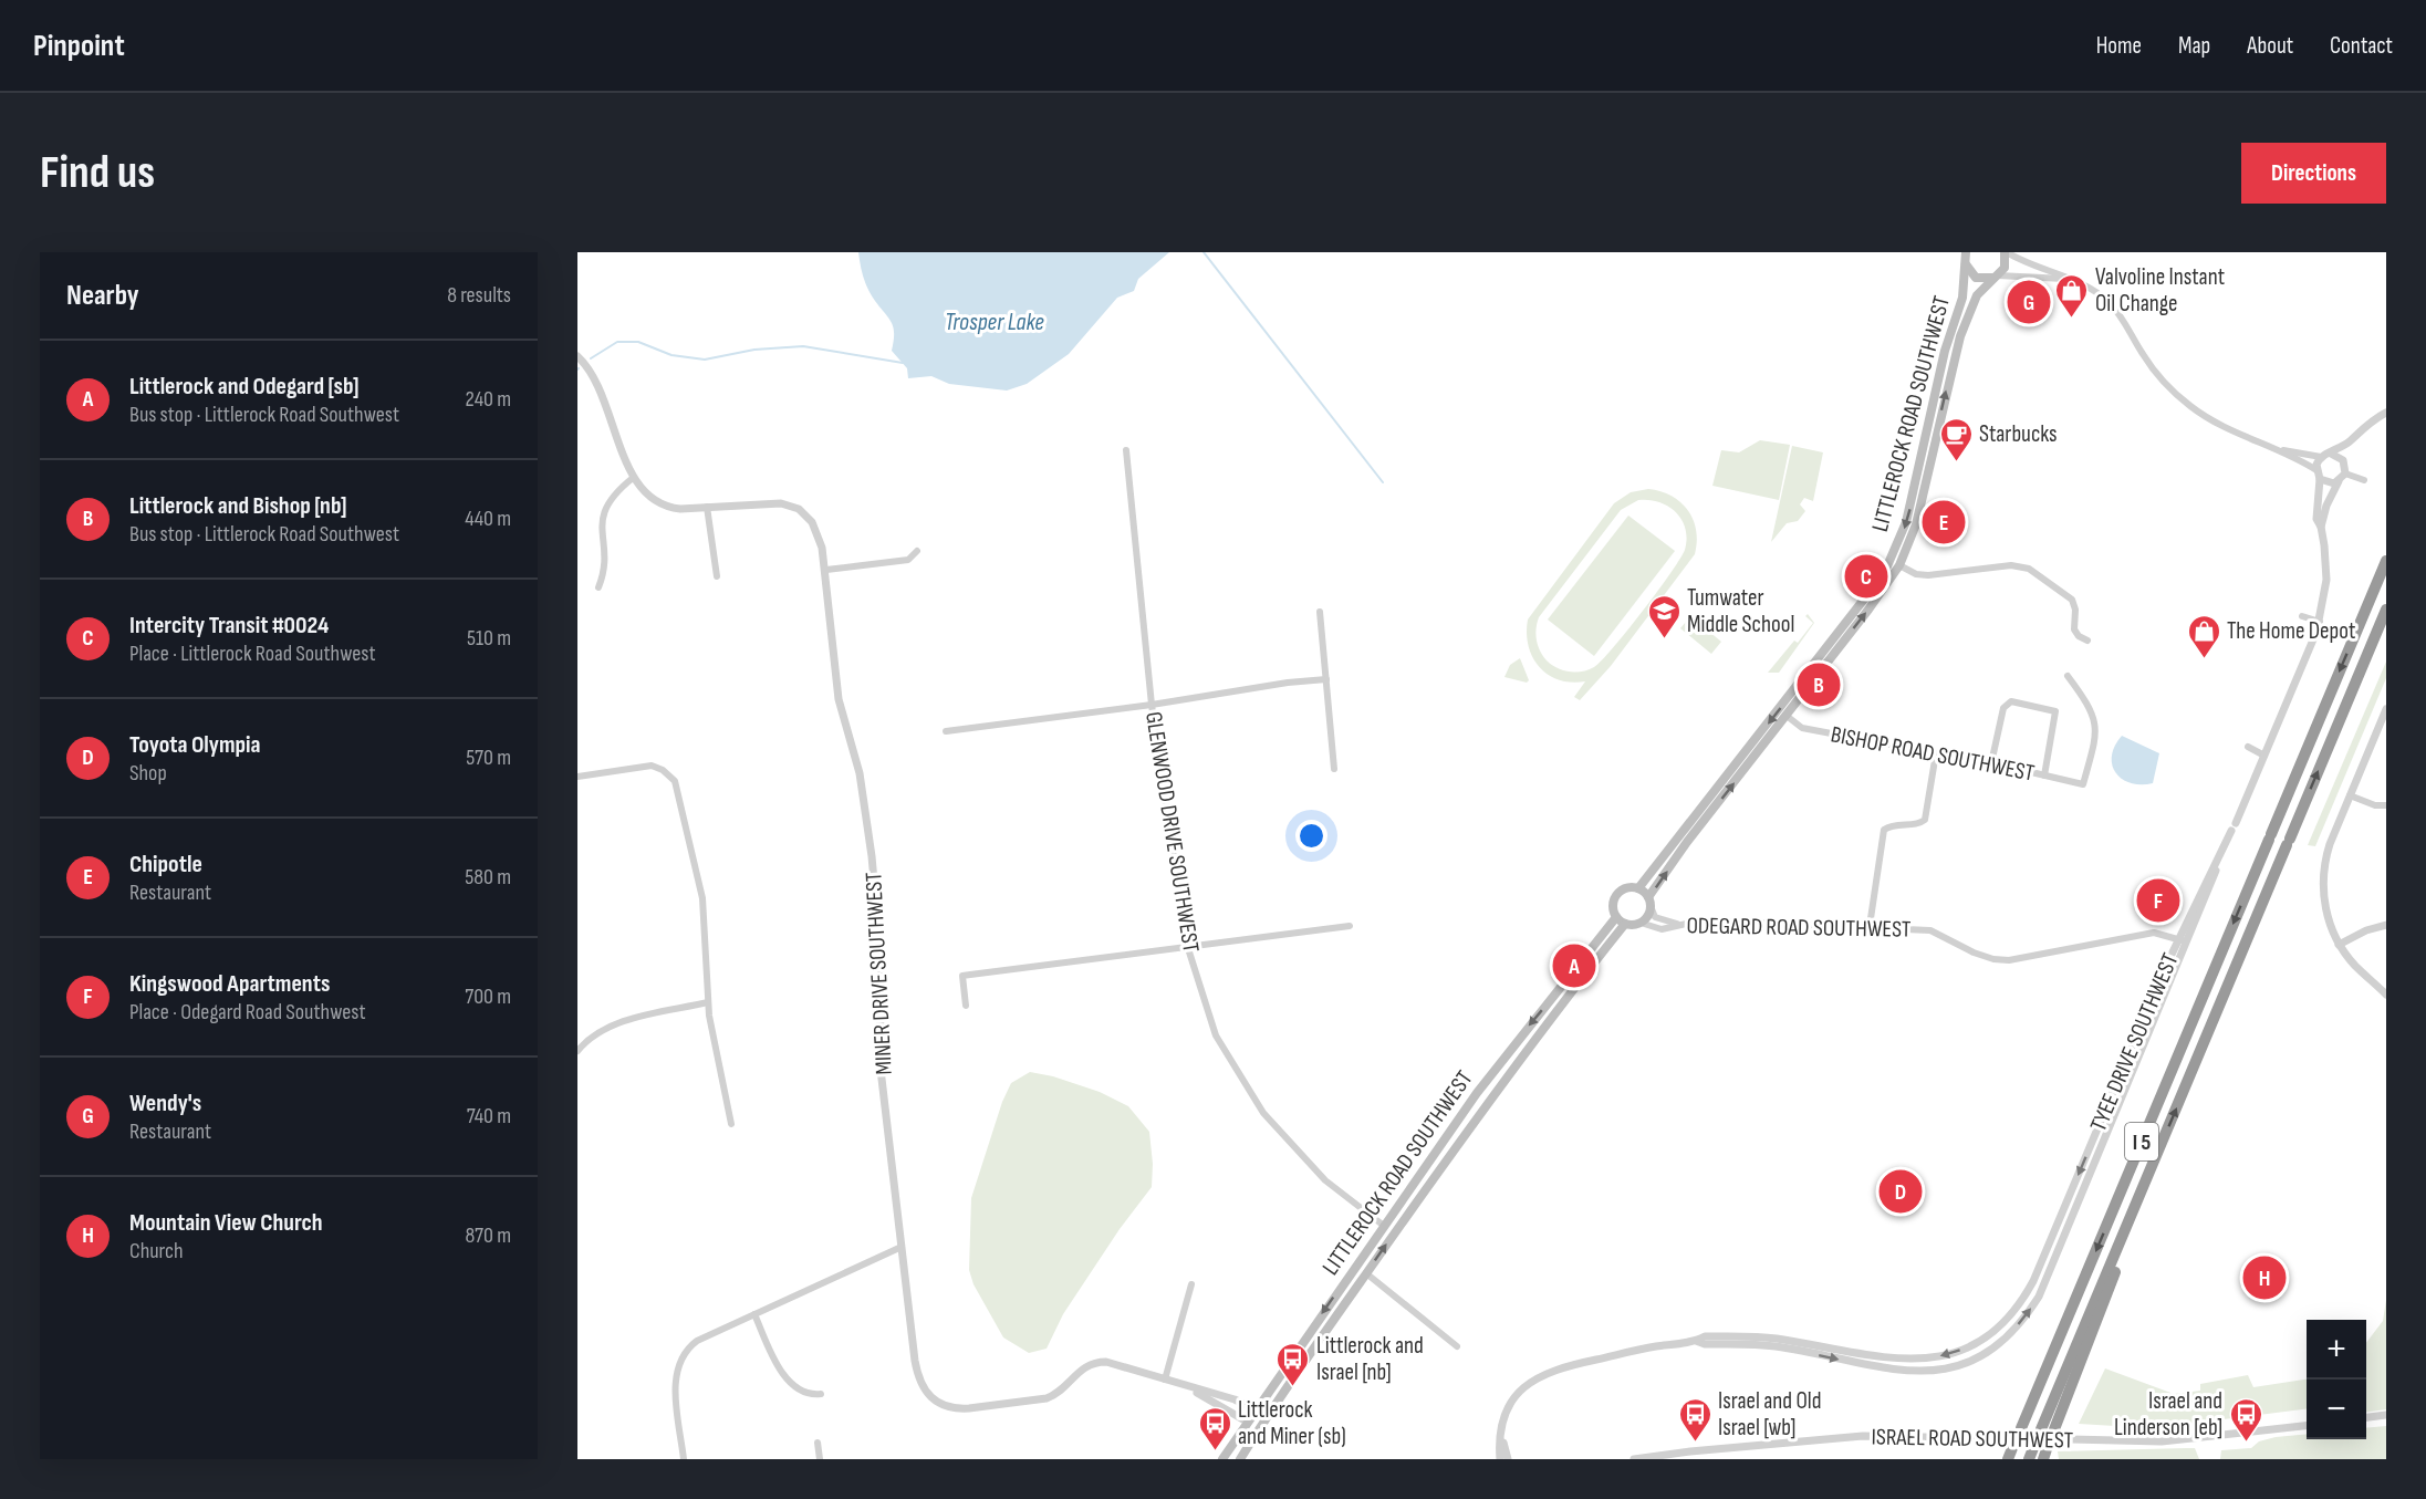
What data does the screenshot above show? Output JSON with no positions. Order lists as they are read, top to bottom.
{
  "streets": {
    "highway": ["I 5"],
    "main road": ["LITTLEROCK ROAD SOUTHWEST"],
    "street": [
      "BISHOP ROAD SOUTHWEST",
      "GLENWOOD DRIVE SOUTHWEST",
      "ODEGARD ROAD SOUTHWEST",
      "MINER DRIVE SOUTHWEST",
      "TYEE DRIVE SOUTHWEST",
      "ISRAEL ROAD SOUTHWEST"
    ]
  },
  "crossings": [
    ["LITTLEROCK ROAD SOUTHWEST", "BISHOP ROAD SOUTHWEST"],
    ["LITTLEROCK ROAD SOUTHWEST", "GLENWOOD DRIVE SOUTHWEST"],
    ["LITTLEROCK ROAD SOUTHWEST", "ODEGARD ROAD SOUTHWEST"],
    ["LITTLEROCK ROAD SOUTHWEST", "MINER DRIVE SOUTHWEST"],
    ["ODEGARD ROAD SOUTHWEST", "TYEE DRIVE SOUTHWEST"]
  ],
  "water": ["Trosper Lake"],
  "places": {
    "shop": ["Valvoline Instant Oil Change", "The Home Depot"],
    "cafe": ["Starbucks"],
    "school or university": ["Tumwater Middle School"],
    "bus stop": [
      "Littlerock and Israel [nb]",
      "Israel and Old Israel [wb]",
      "Israel and Linderson [eb]",
      "Littlerock and Miner (sb)"
    ]
  },
  "page": {
    "header": "Pinpoint",
    "nav": [
      "Home",
      "Map",
      "About",
      "Contact"
    ],
    "buttons": "Directions",
    "title": "Find us",
    "heading": ["Nearby", "8 results"],
    "pins": [
      "G",
      "E",
      "C",
      "B",
      "F",
      "A",
      "D",
      "H"
    ],
    "list": [
      {
        "mark": "A",
        "name": "Littlerock and Odegard [sb]",
        "note": "Bus stop · Littlerock Road Southwest",
        "value": "240 m"
      },
      {
        "mark": "B",
        "name": "Littlerock and Bishop [nb]",
        "note": "Bus stop · Littlerock Road Southwest",
        "value": "440 m"
      },
      {
        "mark": "C",
        "name": "Intercity Transit #0024",
        "note": "Place · Littlerock Road Southwest",
        "value": "510 m"
      },
      {
        "mark": "D",
        "name": "Toyota Olympia",
        "note": "Shop",
        "value": "570 m"
      },
      {
        "mark": "E",
        "name": "Chipotle",
        "note": "Restaurant",
        "value": "580 m"
      },
      {
        "mark": "F",
        "name": "Kingswood Apartments",
        "note": "Place · Odegard Road Southwest",
        "value": "700 m"
      },
      {
        "mark": "G",
        "name": "Wendy's",
        "note": "Restaurant",
        "value": "740 m"
      },
      {
        "mark": "H",
        "name": "Mountain View Church",
        "note": "Church",
        "value": "870 m"
      }
    ],
    "map_buttons": ["+", "−"]
  }
}
